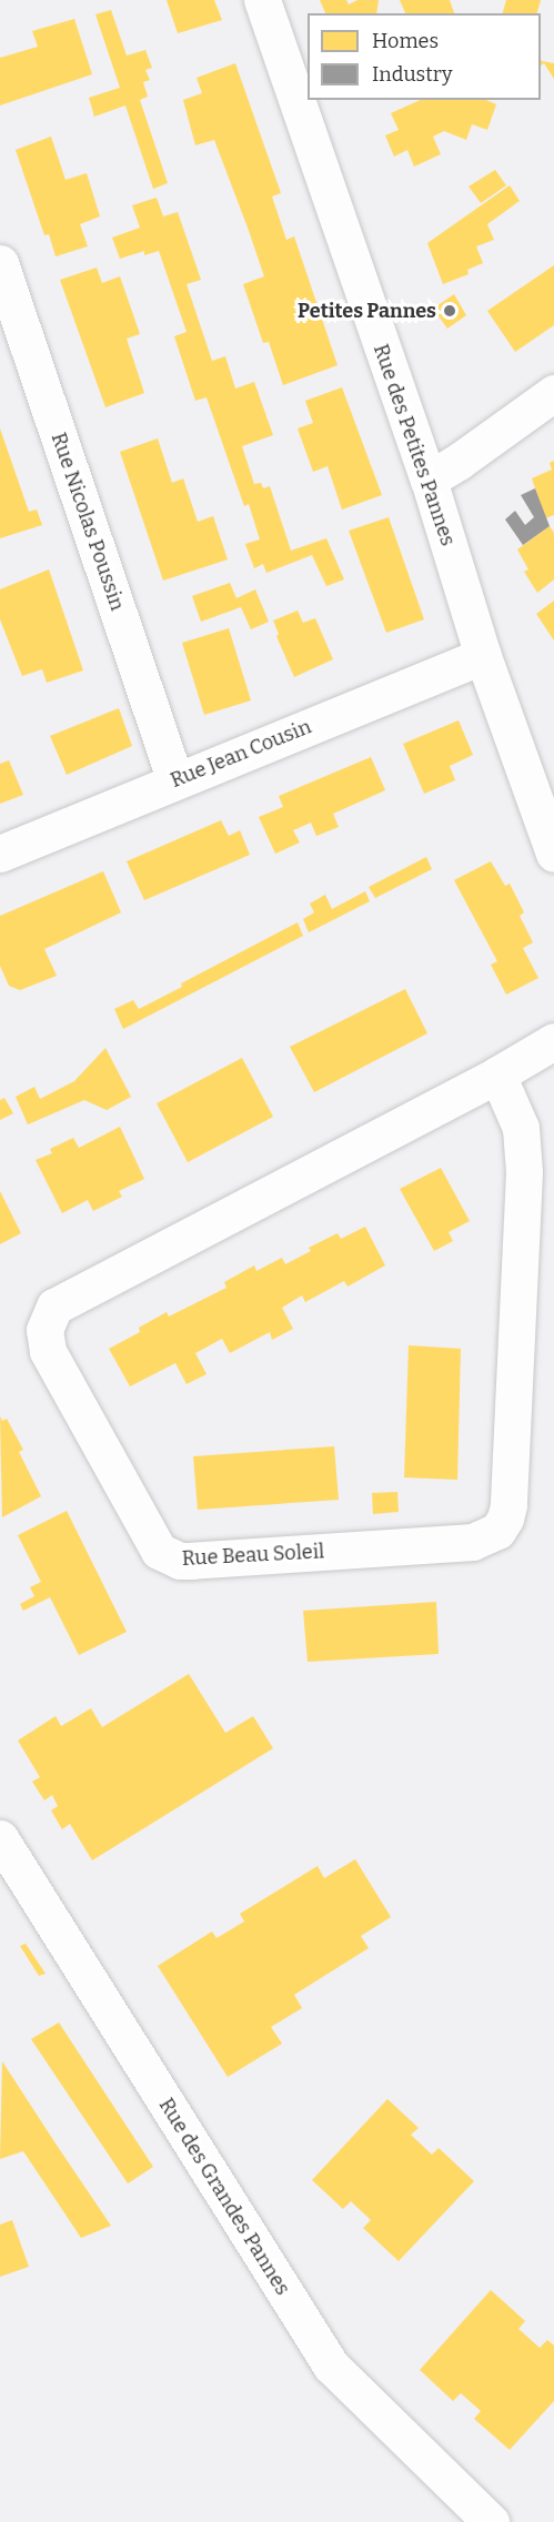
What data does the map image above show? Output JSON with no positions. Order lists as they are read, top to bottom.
{
  "streets": {
    "street": [
      "Rue des Petites Pannes",
      "Rue Nicolas Poussin",
      "Rue Jean Cousin",
      "Rue Beau Soleil",
      "Rue des Grandes Pannes"
    ]
  },
  "crossings": [
    ["Rue des Petites Pannes", "Rue Jean Cousin"],
    ["Rue Nicolas Poussin", "Rue Jean Cousin"]
  ],
  "places": ["Petites Pannes"],
  "legend": ["Homes", "Industry"]
}
